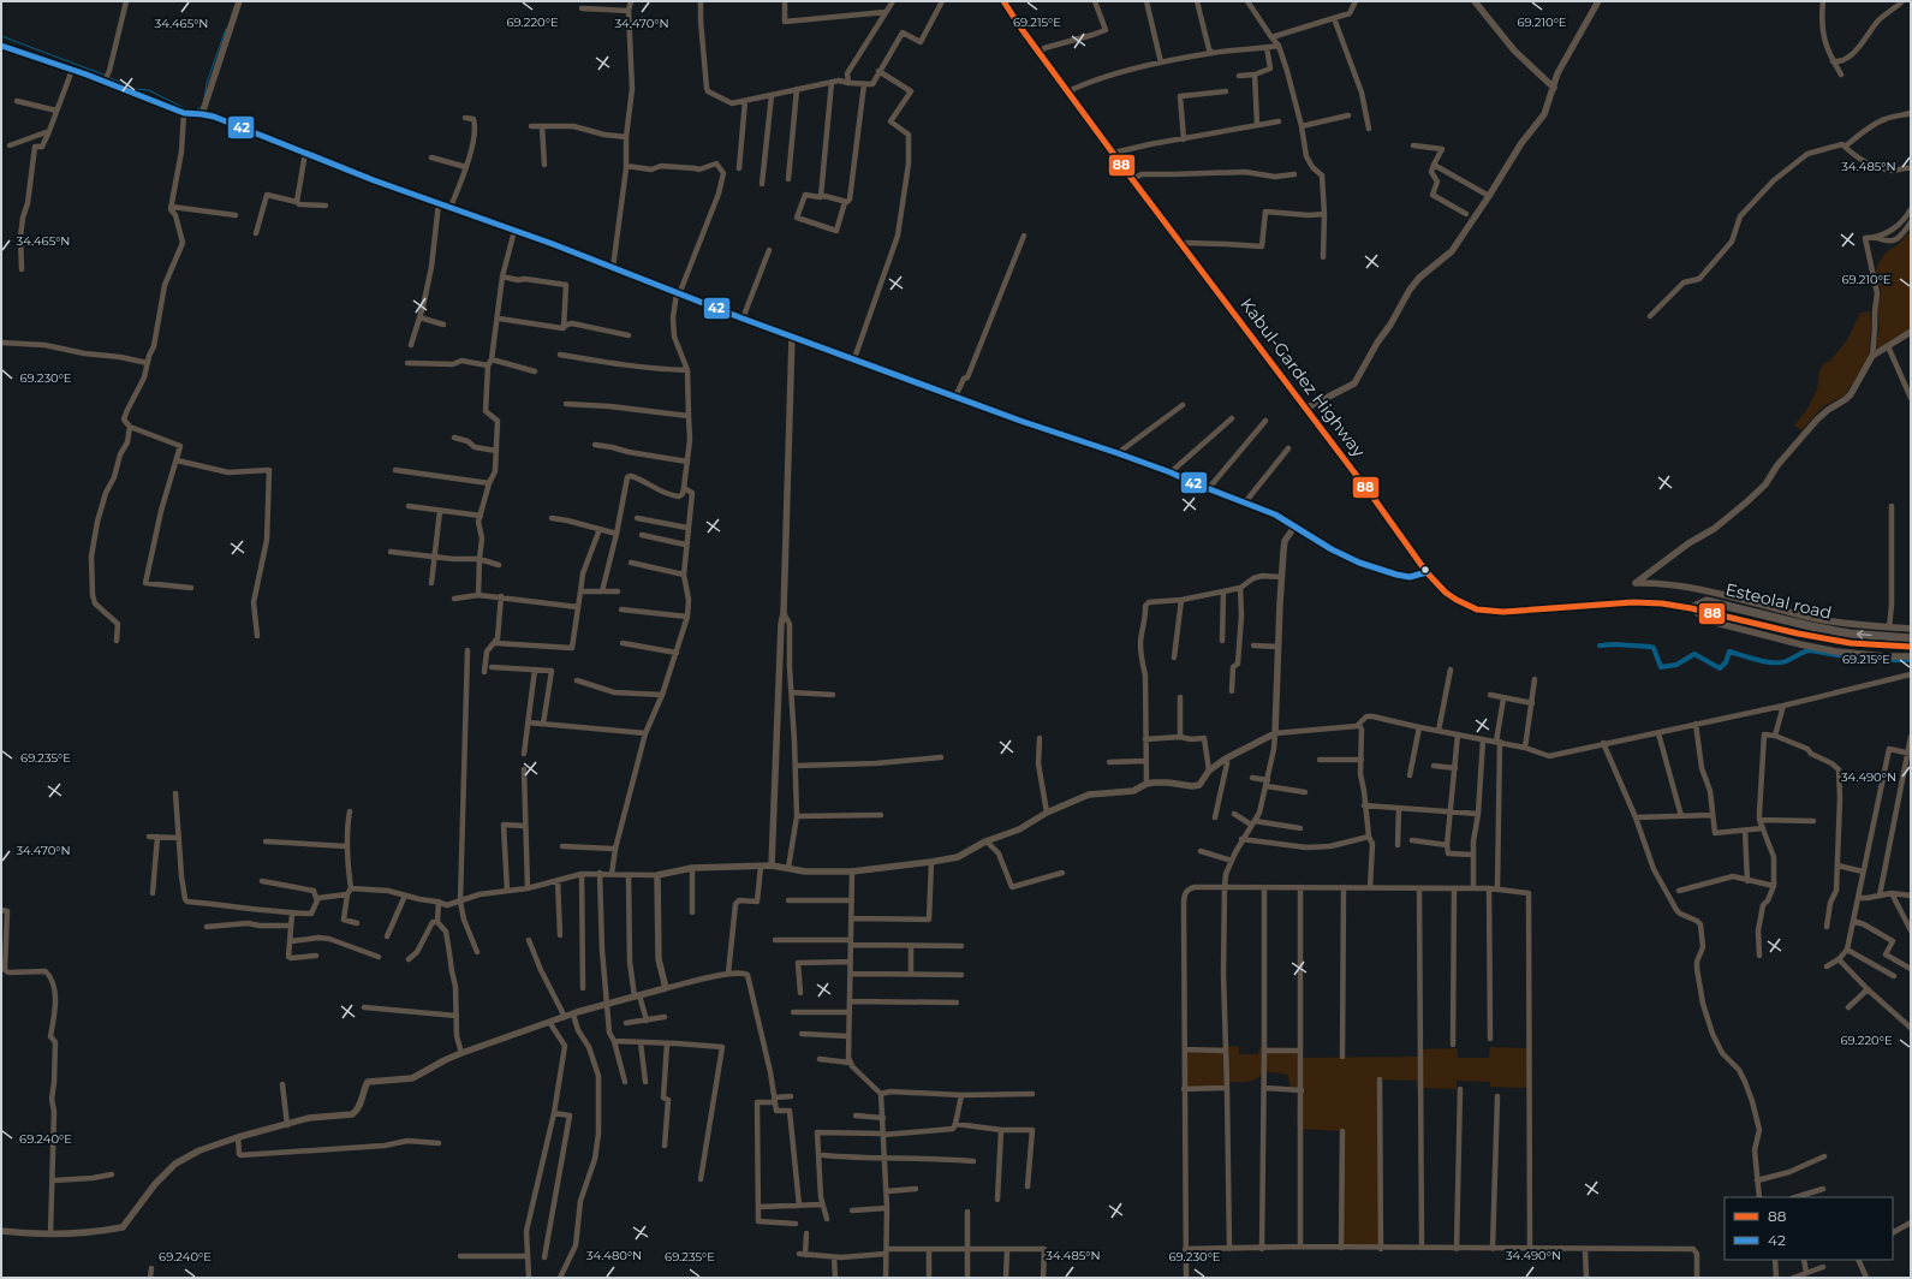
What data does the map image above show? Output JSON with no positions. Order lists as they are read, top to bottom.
{
  "streets": {
    "highway": ["Kabul-Gardez Highway", "Esteolal road"]
  },
  "crossings": [
    ["Kabul-Gardez Highway", "Esteolal road"]
  ],
  "lines": ["transit line 88", "transit line 42"],
  "legend": ["88", "42"],
  "coordinates": [
    "69.215°E",
    "69.210°E",
    "69.220°E",
    "34.465°N",
    "34.470°N",
    "34.485°N",
    "69.230°E",
    "69.235°E",
    "34.490°N",
    "69.240°E",
    "34.480°N"
  ]
}
